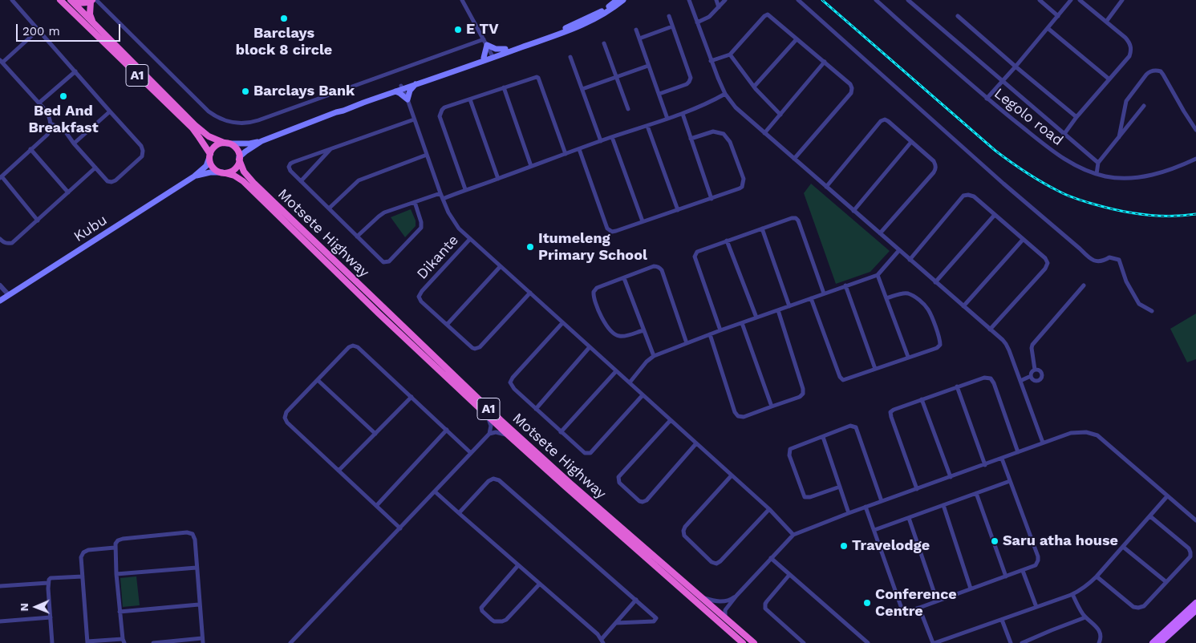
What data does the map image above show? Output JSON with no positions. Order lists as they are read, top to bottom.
{
  "streets": {
    "highway": ["A1", "Motsete Highway"],
    "main road": ["Kubu"],
    "street": ["Legolo road", "Dikante"]
  },
  "crossings": [
    ["A1", "Kubu"],
    ["A1", "Motsete Highway"],
    ["Kubu", "Motsete Highway"]
  ],
  "places": [
    "Barclays block 8 circle",
    "E TV",
    "Barclays Bank",
    "Bed And Breakfast",
    "Itumeleng Primary School",
    "Saru atha house",
    "Travelodge",
    "Conference Centre"
  ],
  "scale_bar": "200 m",
  "north": "left"
}
